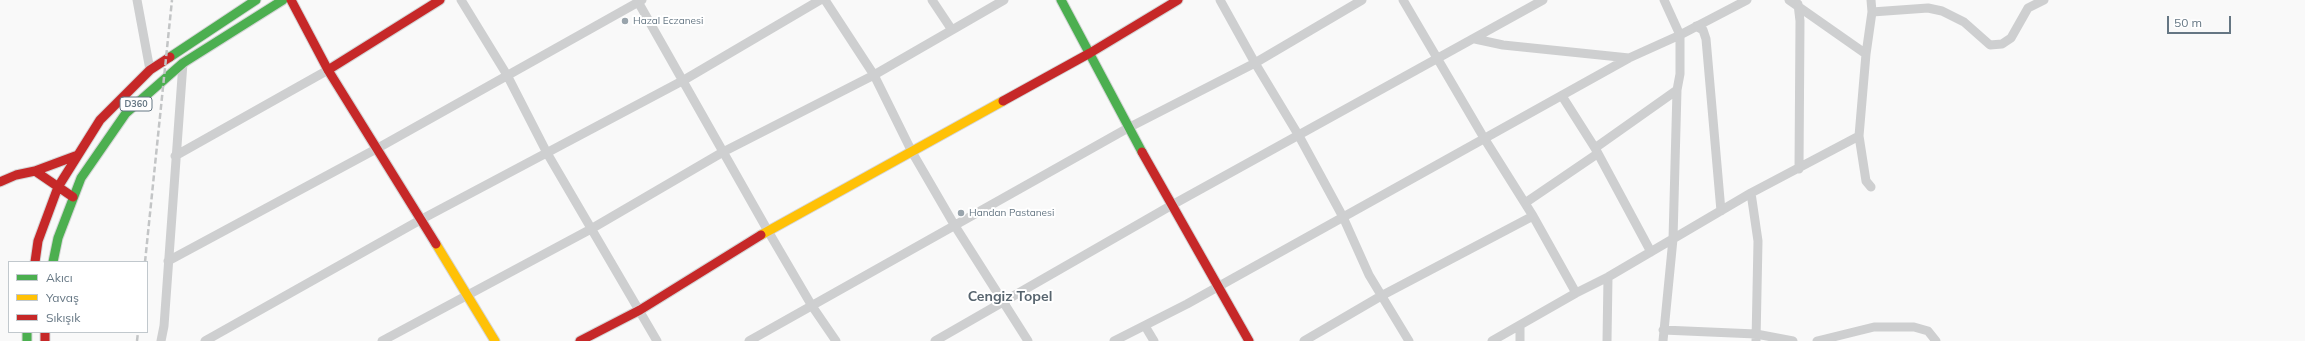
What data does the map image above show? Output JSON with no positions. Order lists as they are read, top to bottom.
{
  "streets": {
    "main road": ["D360"]
  },
  "districts": ["Cengiz Topel"],
  "places": ["Hazal Eczanesi", "Handan Pastanesi"],
  "legend": ["Akıcı", "Yavaş", "Sıkışık"],
  "scale_bar": "50 m"
}
